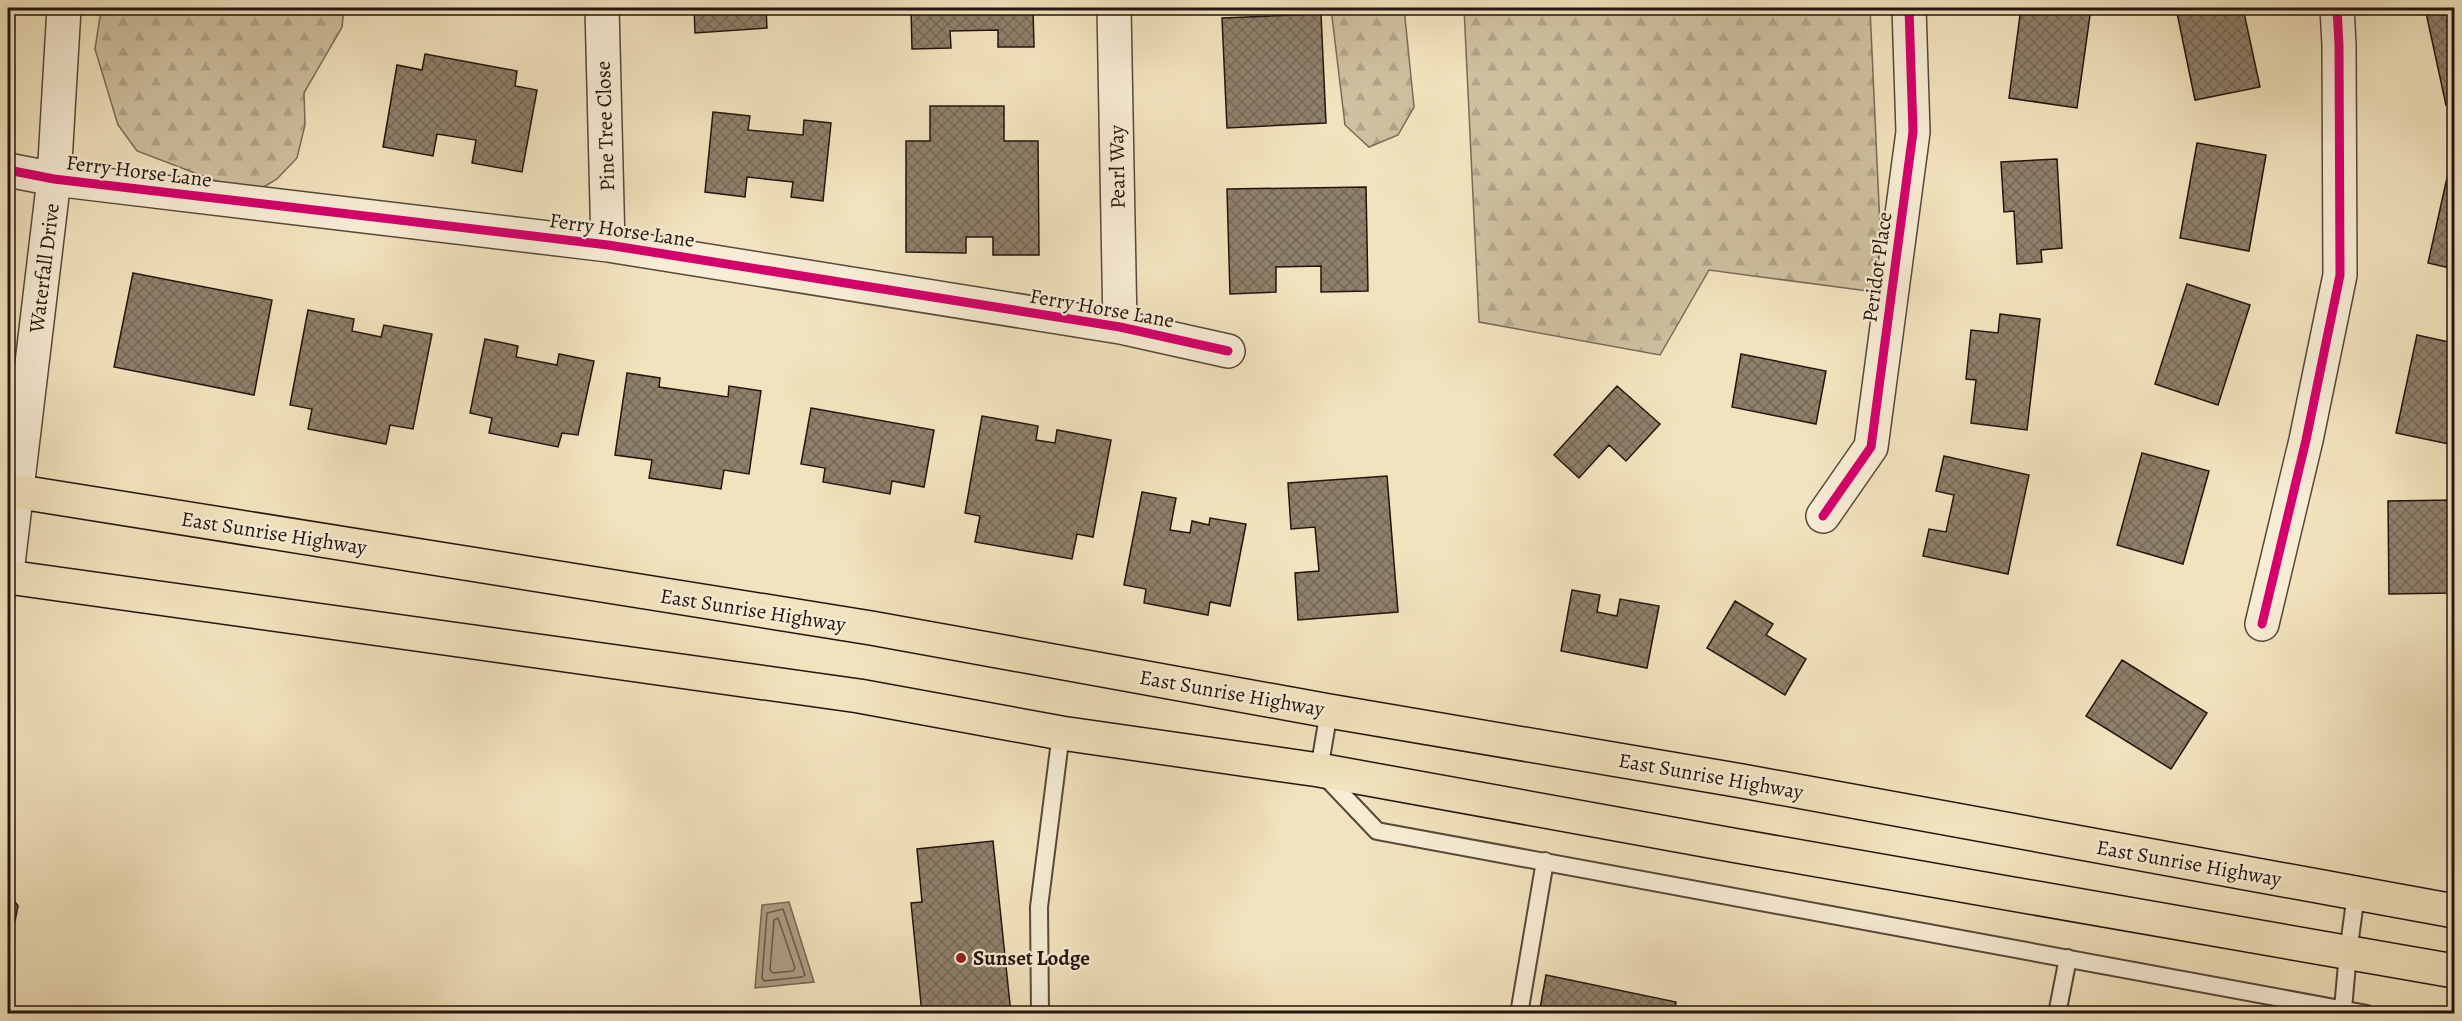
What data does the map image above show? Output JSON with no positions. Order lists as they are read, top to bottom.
{
  "streets": {
    "main road": ["East Sunrise Highway"],
    "street": [
      "Pine Tree Close",
      "Pearl Way",
      "Ferry Horse Lane",
      "Peridot Place",
      "Waterfall Drive"
    ]
  },
  "crossings": [
    ["Pine Tree Close", "Ferry Horse Lane"],
    ["Pearl Way", "Ferry Horse Lane"],
    ["Ferry Horse Lane", "Waterfall Drive"],
    ["Waterfall Drive", "East Sunrise Highway"]
  ],
  "places": ["Sunset Lodge"]
}
